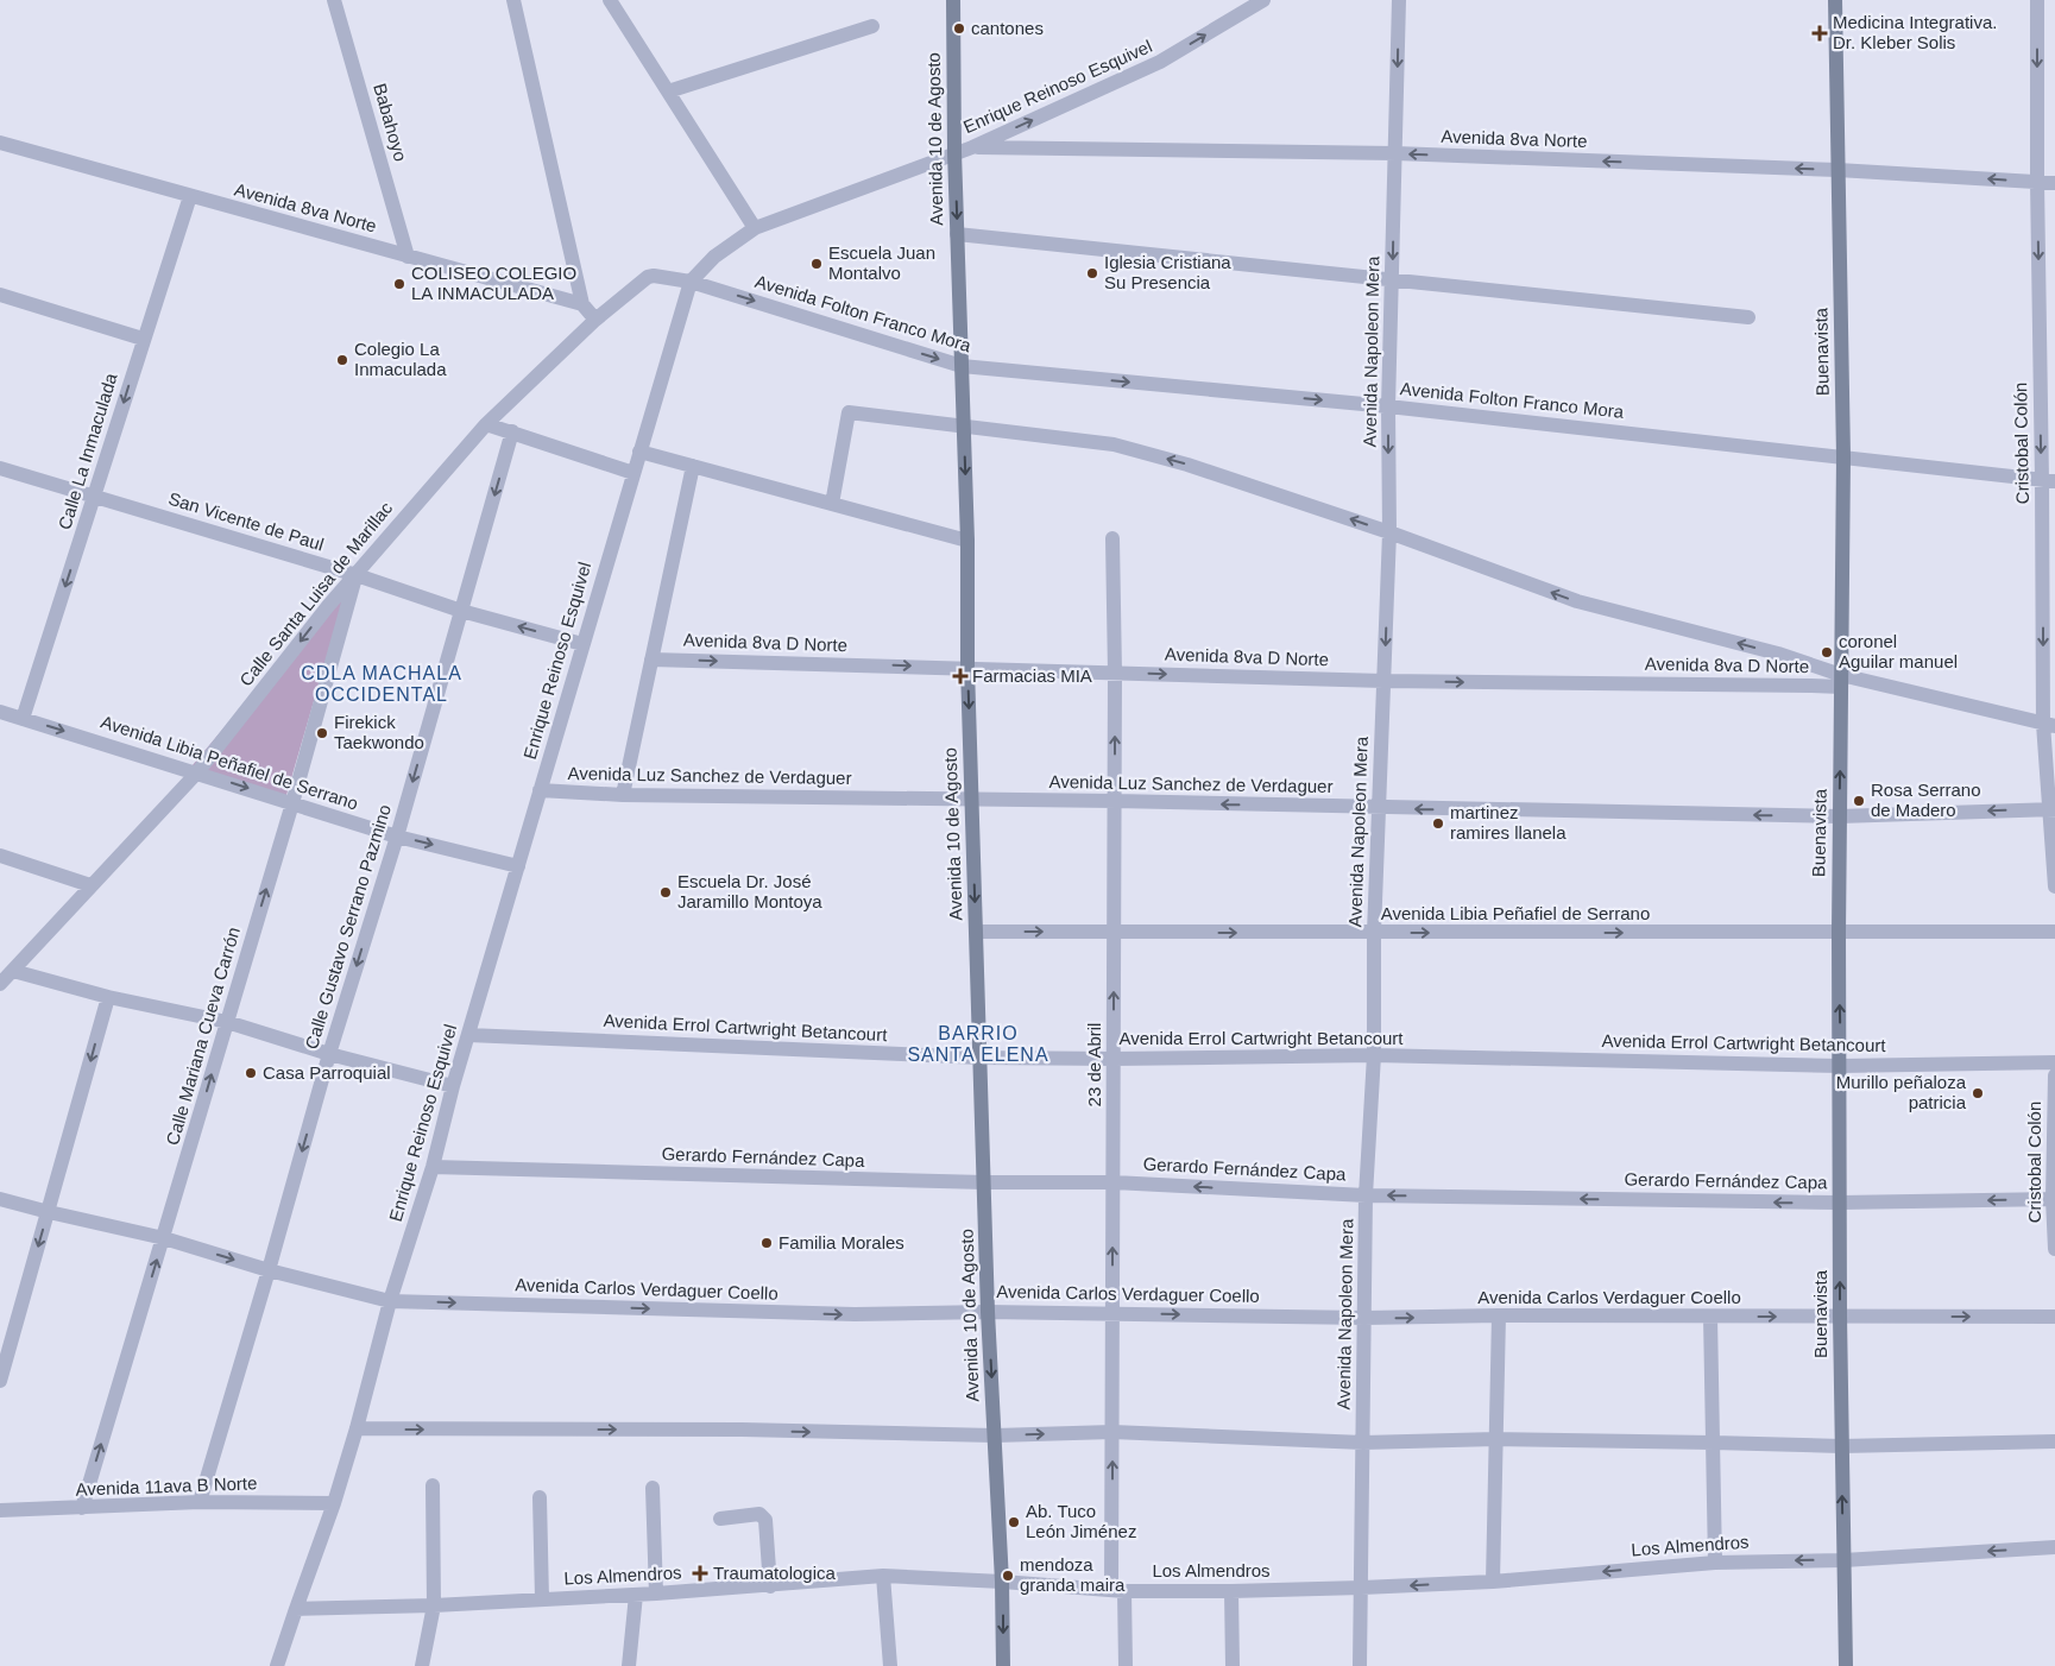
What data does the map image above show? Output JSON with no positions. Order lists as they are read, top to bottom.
{
  "streets": {
    "street": [
      "Enrique Reinoso Esquivel",
      "Babahoyo",
      "Avenida 10 de Agosto",
      "Avenida 8va Norte",
      "Avenida Folton Franco Mora",
      "Avenida Napoleon Mera",
      "Buenavista",
      "Cristobal Colón",
      "Calle La Inmaculada",
      "San Vicente de Paul",
      "Calle Santa Luisa de Marillac",
      "Avenida 8va D Norte",
      "Avenida Libia Peñafiel de Serrano",
      "Avenida Luz Sanchez de Verdaguer",
      "Calle Gustavo Serrano Pazmino",
      "Avenida Errol Cartwright Betancourt",
      "Calle Mariana Cueva Carrón",
      "23 de Abril",
      "Gerardo Fernández Capa",
      "Avenida Carlos Verdaguer Coello",
      "Avenida 11ava B Norte",
      "Los Almendros"
    ]
  },
  "crossings": [
    ["Enrique Reinoso Esquivel", "Avenida 10 de Agosto"],
    ["Enrique Reinoso Esquivel", "Avenida 8va Norte"],
    ["Enrique Reinoso Esquivel", "Avenida Folton Franco Mora"],
    ["Enrique Reinoso Esquivel", "San Vicente de Paul"],
    ["Enrique Reinoso Esquivel", "Calle Santa Luisa de Marillac"],
    ["Enrique Reinoso Esquivel", "Avenida Libia Peñafiel de Serrano"],
    ["Enrique Reinoso Esquivel", "Avenida Luz Sanchez de Verdaguer"],
    ["Enrique Reinoso Esquivel", "Avenida Errol Cartwright Betancourt"],
    ["Enrique Reinoso Esquivel", "Gerardo Fernández Capa"],
    ["Enrique Reinoso Esquivel", "Avenida Carlos Verdaguer Coello"],
    ["Enrique Reinoso Esquivel", "Avenida 11ava B Norte"],
    ["Enrique Reinoso Esquivel", "Los Almendros"],
    ["Babahoyo", "Avenida 8va Norte"],
    ["Avenida 10 de Agosto", "Avenida Folton Franco Mora"],
    ["Avenida 10 de Agosto", "Avenida 8va D Norte"],
    ["Avenida 10 de Agosto", "Avenida Libia Peñafiel de Serrano"],
    ["Avenida 10 de Agosto", "Avenida Luz Sanchez de Verdaguer"],
    ["Avenida 10 de Agosto", "Avenida Errol Cartwright Betancourt"],
    ["Avenida 10 de Agosto", "Gerardo Fernández Capa"],
    ["Avenida 10 de Agosto", "Avenida Carlos Verdaguer Coello"],
    ["Avenida 10 de Agosto", "Los Almendros"],
    ["Avenida 8va Norte", "Avenida Napoleon Mera"],
    ["Avenida 8va Norte", "Buenavista"],
    ["Avenida 8va Norte", "Cristobal Colón"],
    ["Avenida 8va Norte", "Calle La Inmaculada"],
    ["Avenida Folton Franco Mora", "Avenida Napoleon Mera"],
    ["Avenida Folton Franco Mora", "Buenavista"],
    ["Avenida Folton Franco Mora", "Cristobal Colón"],
    ["Avenida Folton Franco Mora", "Calle Santa Luisa de Marillac"],
    ["Avenida Napoleon Mera", "Avenida 8va D Norte"],
    ["Avenida Napoleon Mera", "Avenida Libia Peñafiel de Serrano"],
    ["Avenida Napoleon Mera", "Avenida Luz Sanchez de Verdaguer"],
    ["Avenida Napoleon Mera", "Avenida Errol Cartwright Betancourt"],
    ["Avenida Napoleon Mera", "Gerardo Fernández Capa"],
    ["Avenida Napoleon Mera", "Avenida Carlos Verdaguer Coello"],
    ["Avenida Napoleon Mera", "Los Almendros"],
    ["Buenavista", "Avenida 8va D Norte"],
    ["Buenavista", "Avenida Libia Peñafiel de Serrano"],
    ["Buenavista", "Avenida Luz Sanchez de Verdaguer"],
    ["Buenavista", "Avenida Errol Cartwright Betancourt"],
    ["Buenavista", "Gerardo Fernández Capa"],
    ["Buenavista", "Avenida Carlos Verdaguer Coello"],
    ["Buenavista", "Los Almendros"],
    ["Cristobal Colón", "Avenida Luz Sanchez de Verdaguer"],
    ["Cristobal Colón", "Gerardo Fernández Capa"],
    ["Calle La Inmaculada", "San Vicente de Paul"],
    ["Calle La Inmaculada", "Avenida Libia Peñafiel de Serrano"],
    ["San Vicente de Paul", "Calle Santa Luisa de Marillac"],
    ["San Vicente de Paul", "Calle Gustavo Serrano Pazmino"],
    ["San Vicente de Paul", "Calle Mariana Cueva Carrón"],
    ["Calle Santa Luisa de Marillac", "Avenida Libia Peñafiel de Serrano"],
    ["Calle Santa Luisa de Marillac", "Calle Mariana Cueva Carrón"],
    ["Avenida 8va D Norte", "23 de Abril"],
    ["Avenida Libia Peñafiel de Serrano", "Calle Gustavo Serrano Pazmino"],
    ["Avenida Libia Peñafiel de Serrano", "Calle Mariana Cueva Carrón"],
    ["Avenida Libia Peñafiel de Serrano", "23 de Abril"],
    ["Avenida Luz Sanchez de Verdaguer", "23 de Abril"],
    ["Calle Gustavo Serrano Pazmino", "Avenida Carlos Verdaguer Coello"],
    ["Calle Gustavo Serrano Pazmino", "Avenida 11ava B Norte"],
    ["Avenida Errol Cartwright Betancourt", "23 de Abril"],
    ["Calle Mariana Cueva Carrón", "Avenida Carlos Verdaguer Coello"],
    ["Calle Mariana Cueva Carrón", "Avenida 11ava B Norte"],
    ["23 de Abril", "Gerardo Fernández Capa"],
    ["23 de Abril", "Avenida Carlos Verdaguer Coello"],
    ["23 de Abril", "Los Almendros"]
  ],
  "one_way": [
    "Avenida 10 de Agosto",
    "Avenida 8va Norte",
    "Cristobal Colón",
    "Calle La Inmaculada",
    "Avenida Libia Peñafiel de Serrano",
    "Avenida Luz Sanchez de Verdaguer",
    "Calle Gustavo Serrano Pazmino",
    "23 de Abril",
    "Gerardo Fernández Capa"
  ],
  "districts": ["CDLA MACHALA OCCIDENTAL", "BARRIO SANTA ELENA"],
  "places": {
    "other": [
      "cantones",
      "Escuela Juan Montalvo",
      "Iglesia Cristiana Su Presencia",
      "COLISEO COLEGIO LA INMACULADA",
      "Colegio La Inmaculada",
      "coronel Aguilar manuel",
      "Firekick Taekwondo",
      "Rosa Serrano de Madero",
      "martinez ramires llanela",
      "Escuela Dr. José Jaramillo Montoya",
      "Casa Parroquial",
      "Murillo peñaloza patricia",
      "Familia Morales",
      "Ab. Tuco León Jiménez",
      "mendoza granda maira"
    ],
    "health": ["Medicina Integrativa. Dr. Kleber Solis", "Farmacias MIA", "Traumatologica"]
  }
}
